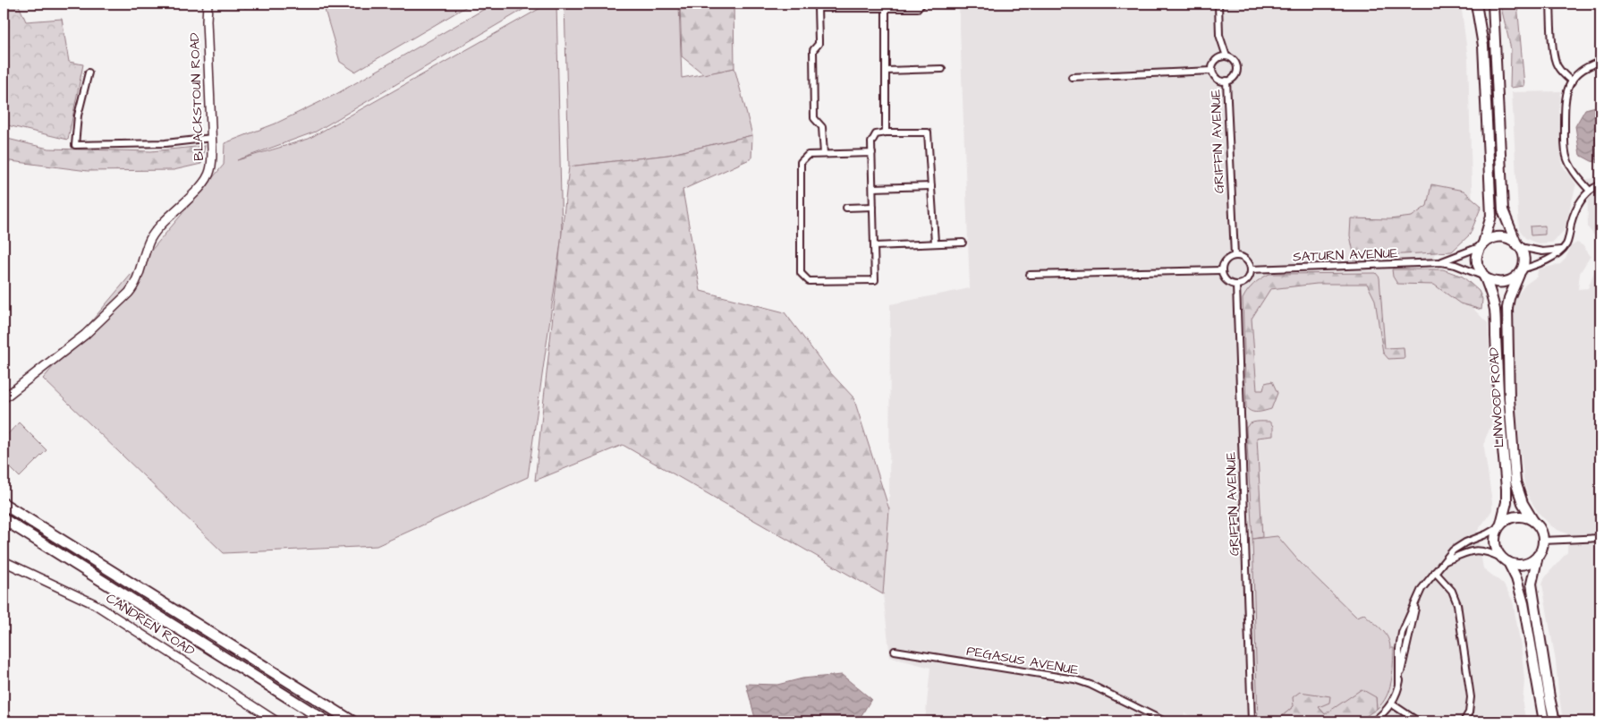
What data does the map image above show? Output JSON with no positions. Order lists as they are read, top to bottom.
{
  "streets": {
    "main road": ["LINWOOD ROAD"],
    "street": [
      "BLACKSTOUN ROAD",
      "GRIFFIN AVENUE",
      "SATURN AVENUE",
      "CANDREN ROAD",
      "PEGASUS AVENUE"
    ]
  },
  "crossings": [
    ["GRIFFIN AVENUE", "SATURN AVENUE"],
    ["SATURN AVENUE", "LINWOOD ROAD"]
  ]
}
